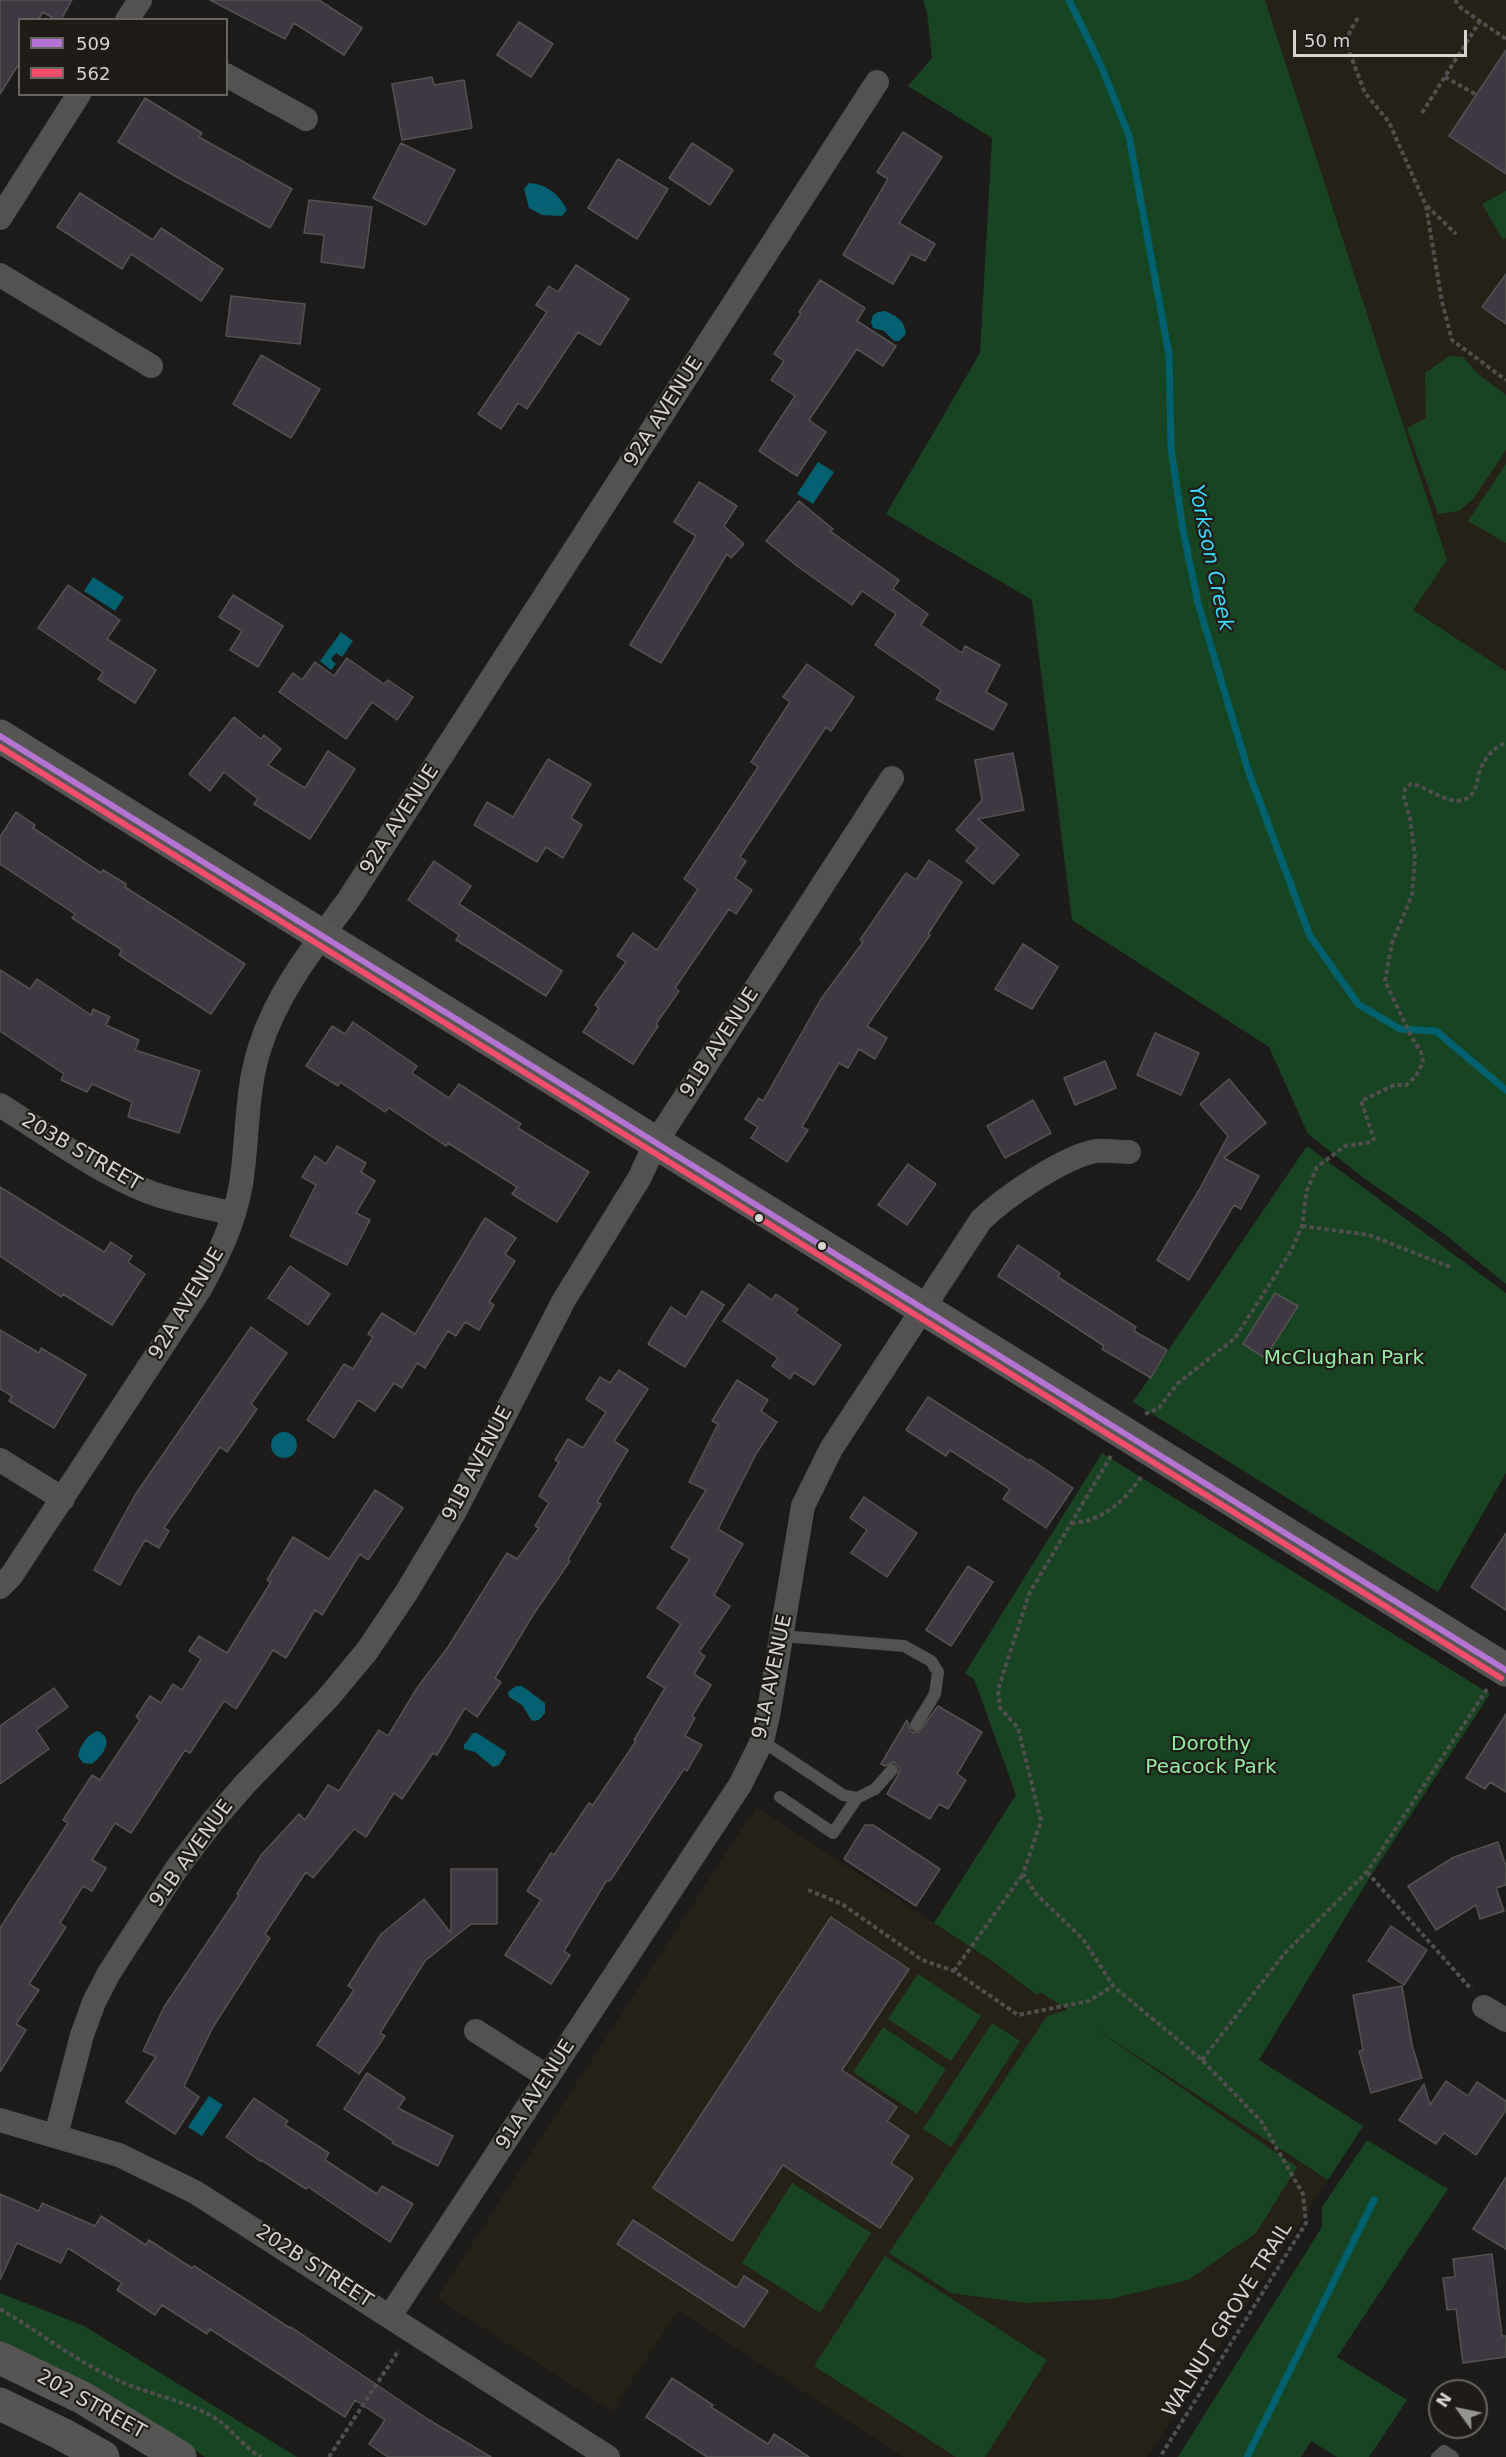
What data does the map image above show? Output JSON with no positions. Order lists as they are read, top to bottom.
{
  "streets": {
    "street": [
      "92A AVENUE",
      "91B AVENUE",
      "203B STREET",
      "91A AVENUE",
      "202B STREET",
      "202 STREET"
    ],
    "path": ["WALNUT GROVE TRAIL"]
  },
  "crossings": [
    ["92A AVENUE", "203B STREET"],
    ["91B AVENUE", "202B STREET"],
    ["91A AVENUE", "202B STREET"]
  ],
  "water": ["Yorkson Creek"],
  "parks": ["McClughan Park", "Dorothy Peacock Park"],
  "lines": ["transit line 509", "transit line 562"],
  "legend": ["509", "562"],
  "scale_bar": "50 m",
  "north": "top left"
}
